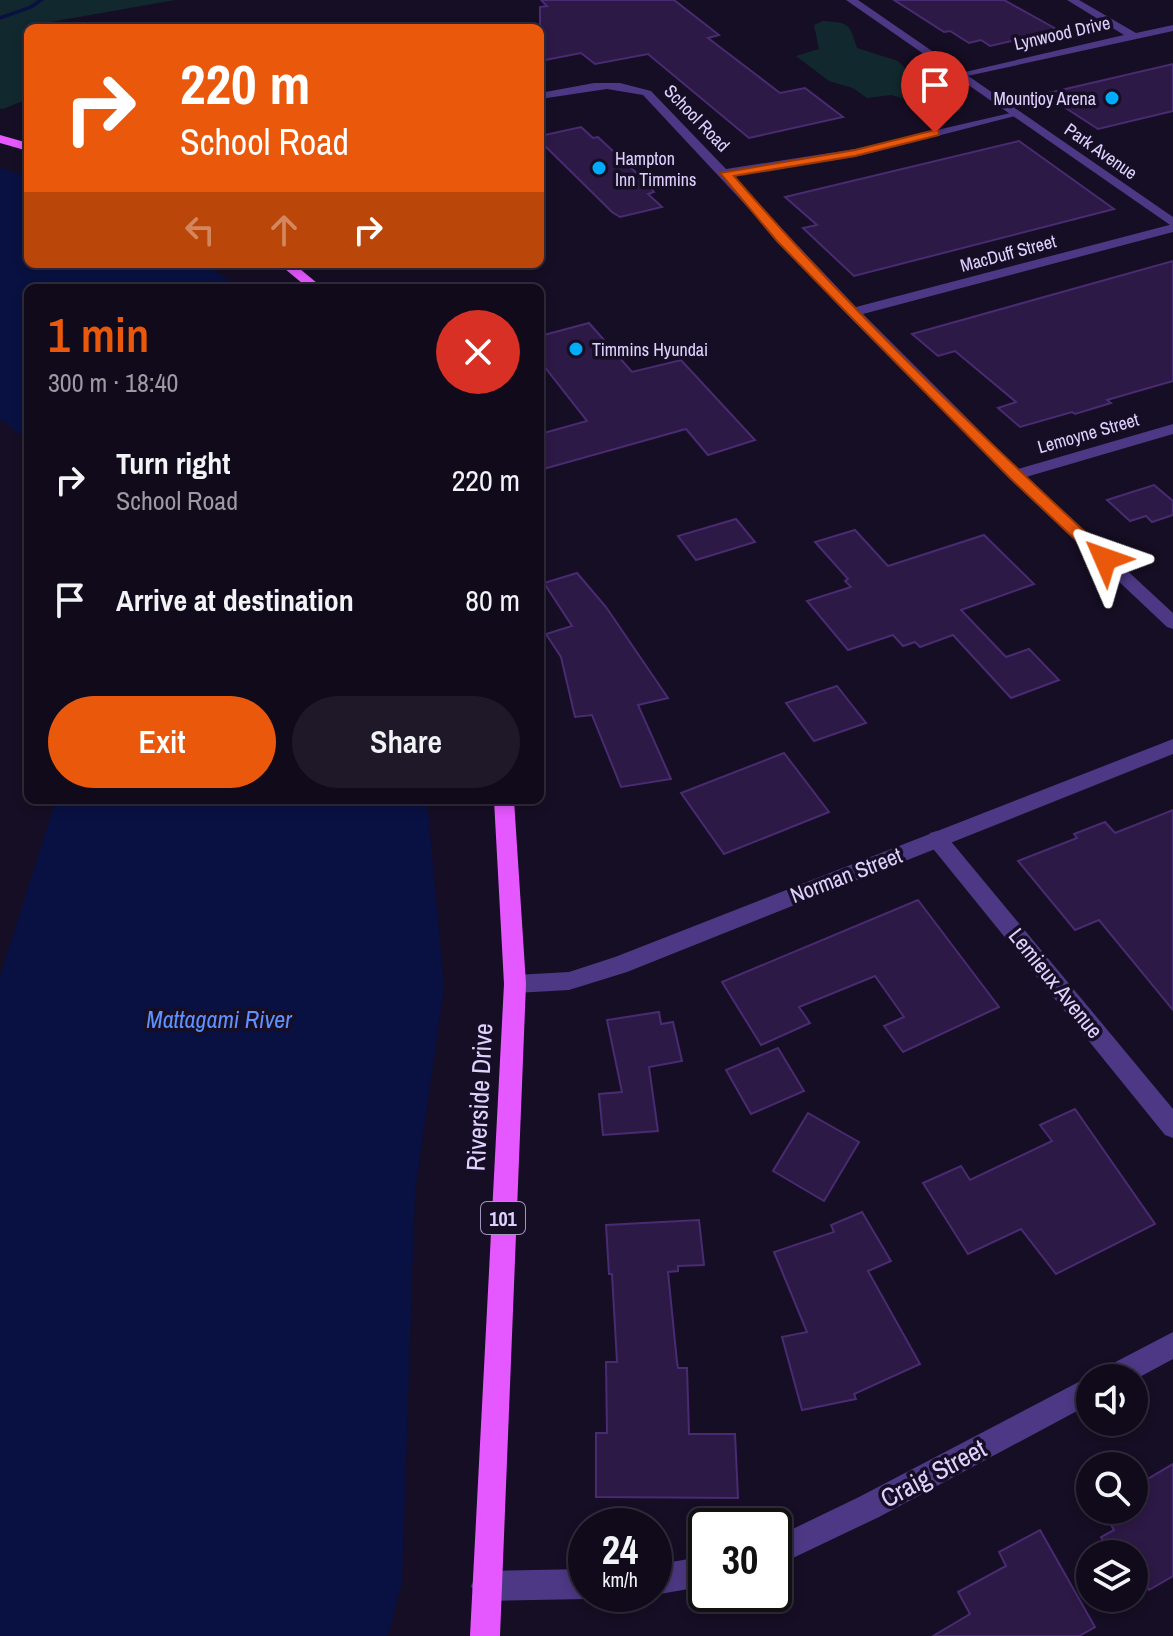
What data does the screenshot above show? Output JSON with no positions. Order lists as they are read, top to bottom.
{
  "streets": {
    "main road": ["Riverside Drive", "101"],
    "street": [
      "Lynwood Drive",
      "School Road",
      "Park Avenue",
      "MacDuff Street",
      "Lemoyne Street",
      "Norman Street",
      "Lemieux Avenue",
      "Craig Street"
    ]
  },
  "crossings": [
    ["Lynwood Drive", "Park Avenue"],
    ["School Road", "Park Avenue"],
    ["Park Avenue", "MacDuff Street"],
    ["Norman Street", "Lemieux Avenue"],
    ["Norman Street", "Riverside Drive"]
  ],
  "water": ["Mattagami River"],
  "places": ["Mountjoy Arena", "Hampton Inn Timmins", "Timmins Hyundai"],
  "page": {
    "turn": ["220 m", "School Road"],
    "heading": ["1 min", "300 m · 18:40"],
    "list": [
      {
        "name": "Turn right",
        "note": "School Road",
        "value": "220 m"
      },
      {
        "name": "Arrive at destination",
        "value": "80 m"
      }
    ],
    "buttons": ["Exit", "Share"],
    "speed": "24 km/h",
    "limit": "30"
  }
}
